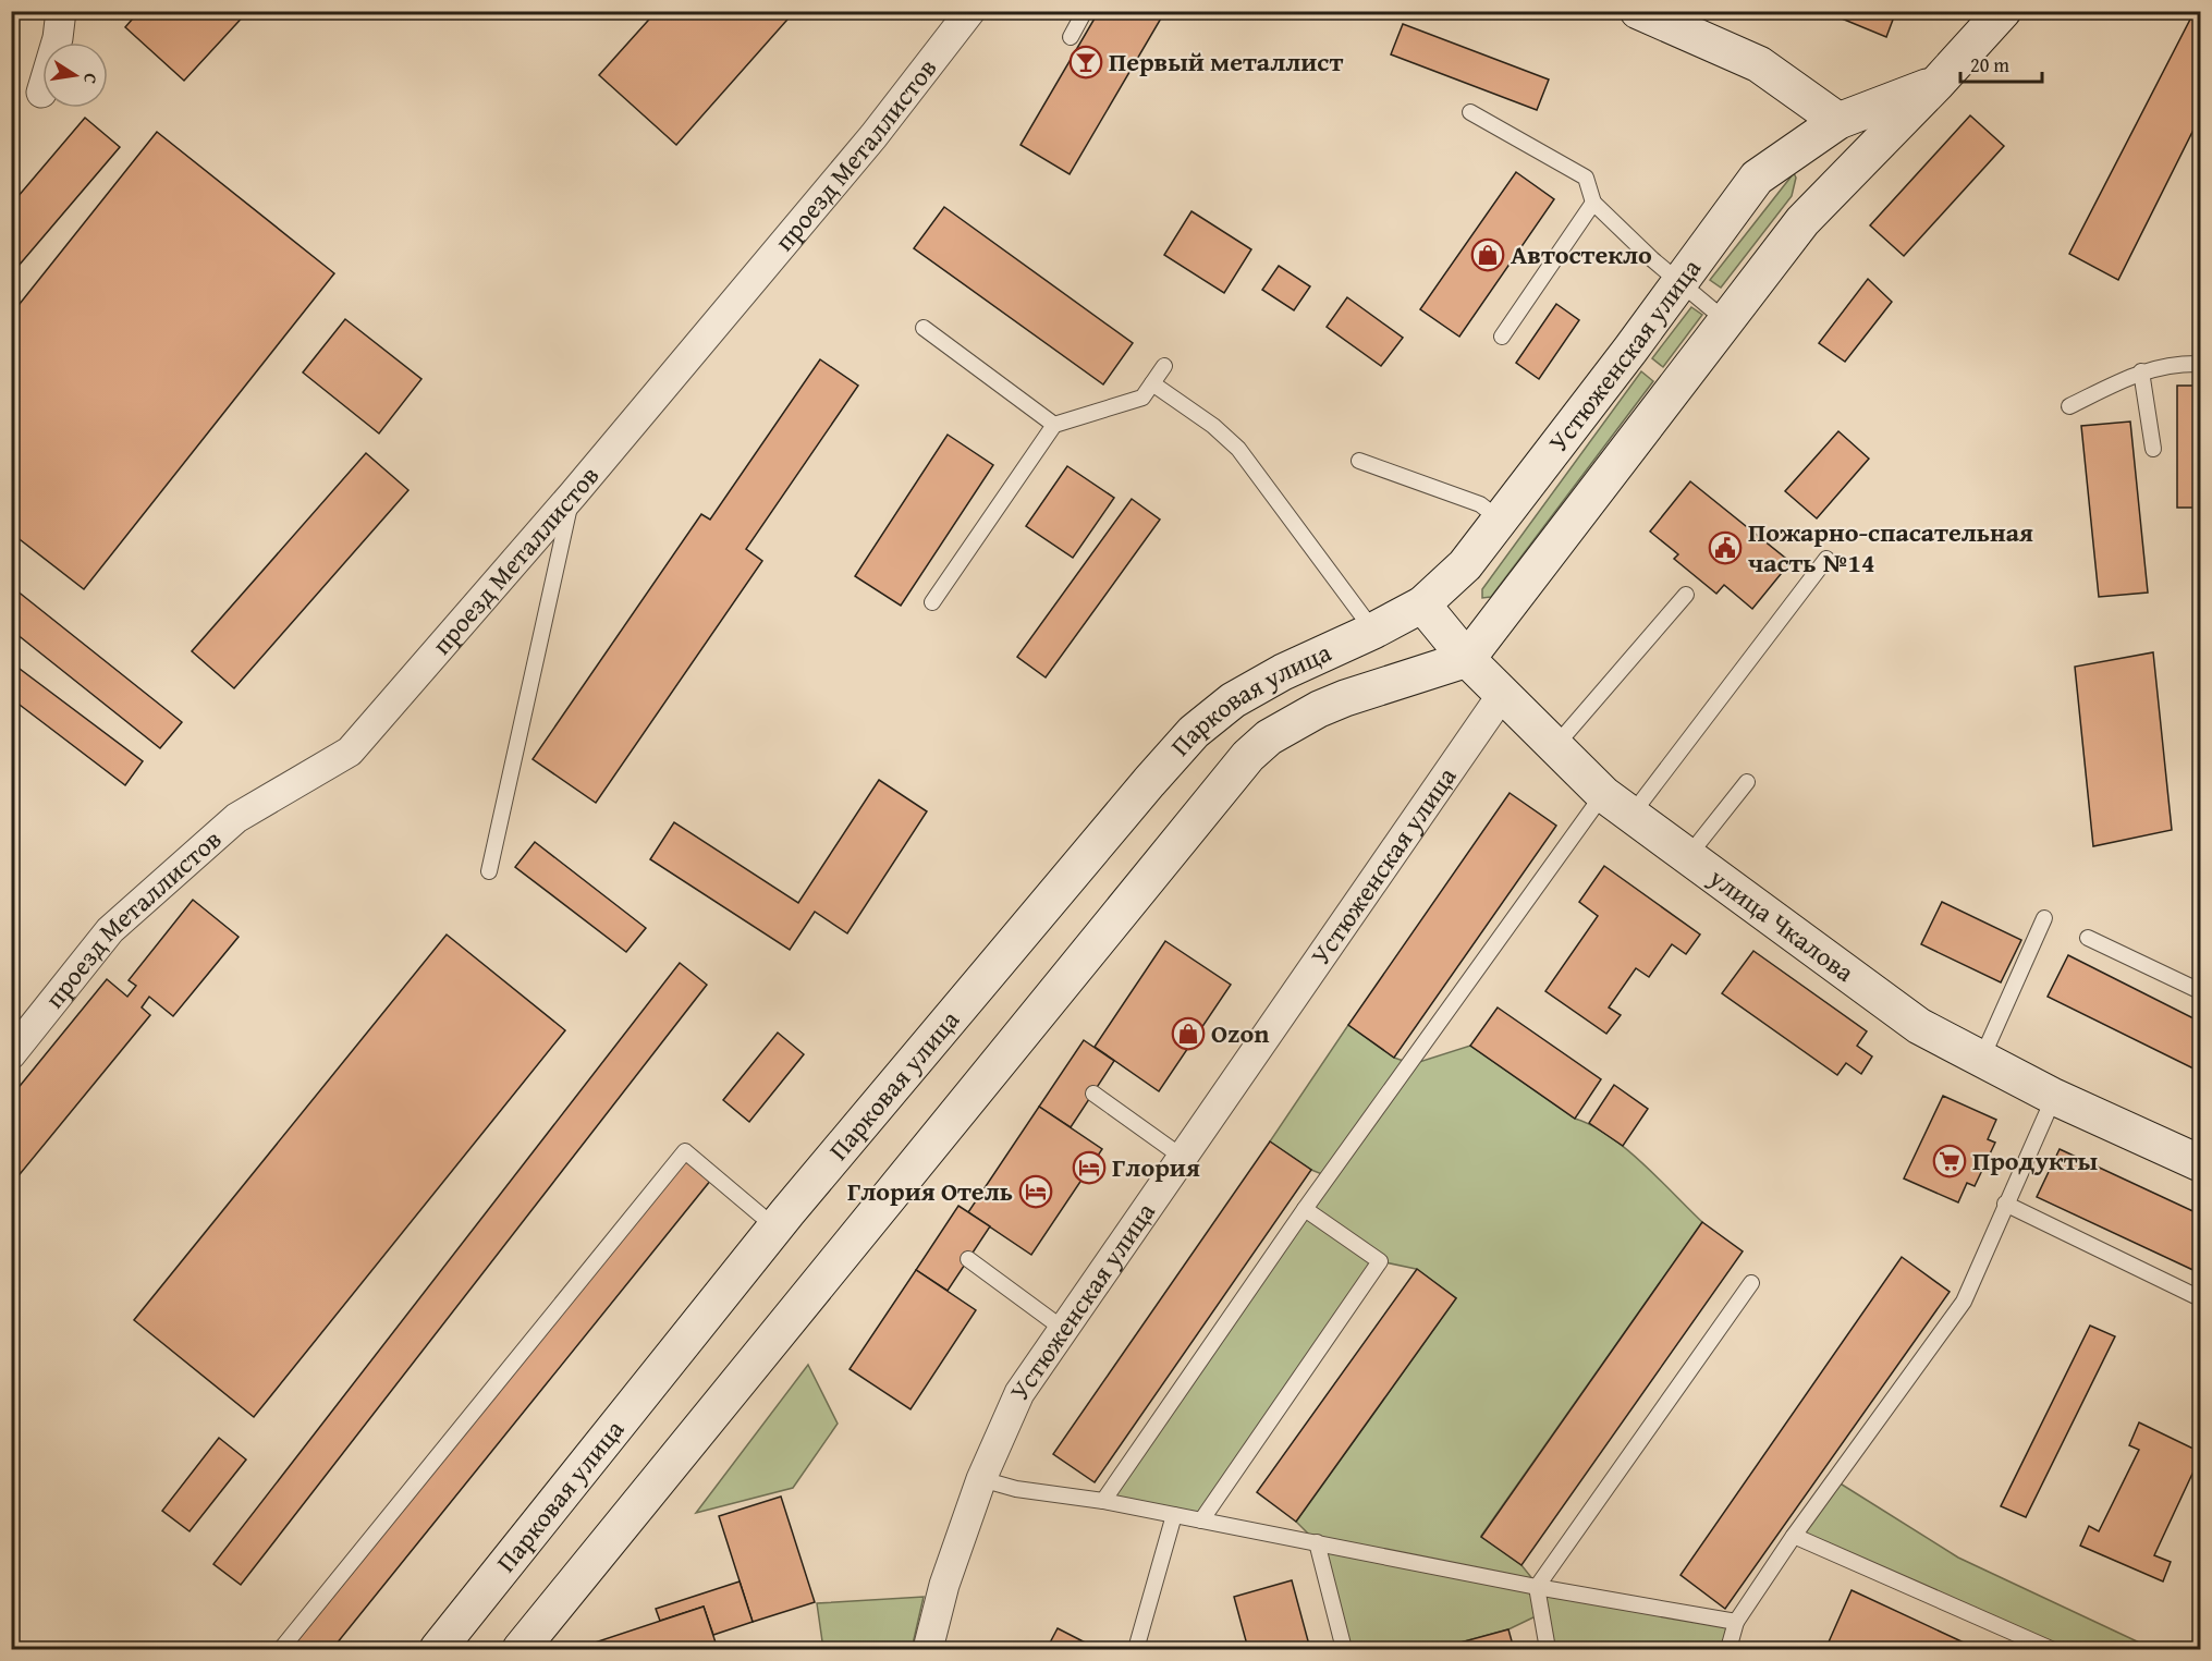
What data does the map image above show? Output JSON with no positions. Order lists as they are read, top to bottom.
{
  "streets": {
    "main road": ["Устюженская улица", "Парковая улица", "улица Чкалова"],
    "street": ["проезд Металлистов"]
  },
  "crossings": [
    ["Устюженская улица", "Парковая улица"],
    ["Устюженская улица", "улица Чкалова"],
    ["Парковая улица", "улица Чкалова"]
  ],
  "places": {
    "bar": ["Первый металлист"],
    "shop": ["Автостекло", "Ozon"],
    "public building": ["Пожарно-спасательная часть №14"],
    "supermarket": ["Продукты"],
    "hotel": ["Глория", "Глория Отель"]
  },
  "scale_bar": "20 m",
  "north": "right"
}
